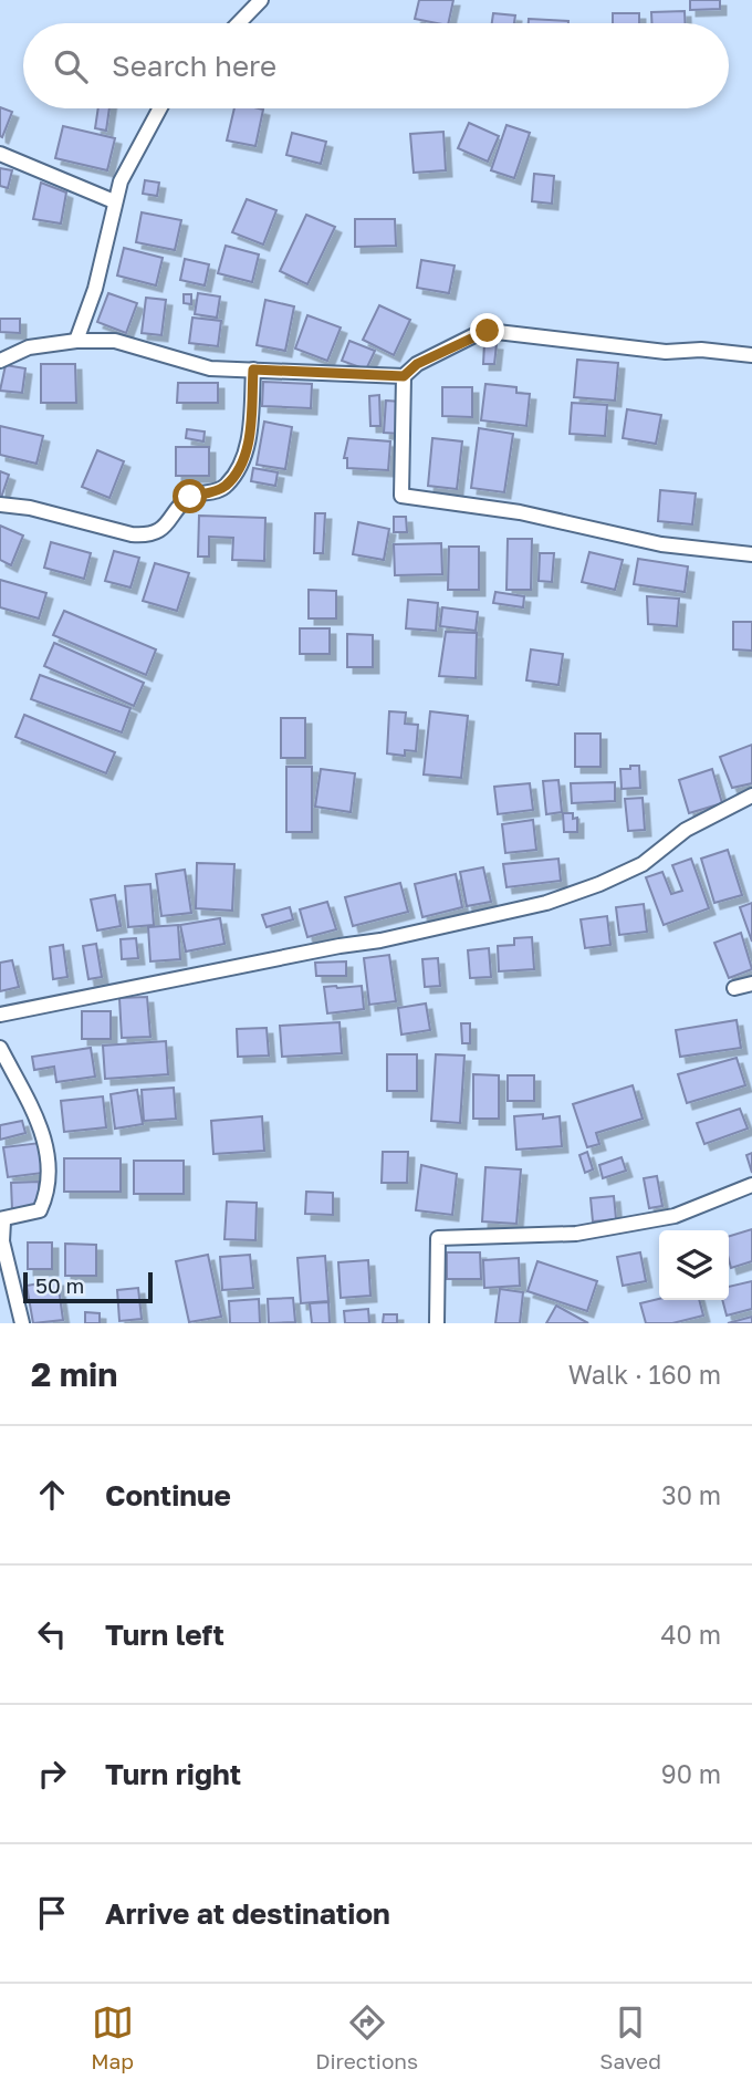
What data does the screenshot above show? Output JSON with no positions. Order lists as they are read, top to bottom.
{
  "scale_bar": "50 m",
  "page": {
    "search": "Search here",
    "scale": "50 m",
    "heading": ["2 min", "Walk · 160 m"],
    "list": [
      ["Continue", "30 m"],
      ["Turn left", "40 m"],
      ["Turn right", "90 m"],
      "Arrive at destination"
    ],
    "nav": ["Map", "Directions", "Saved"]
  }
}
